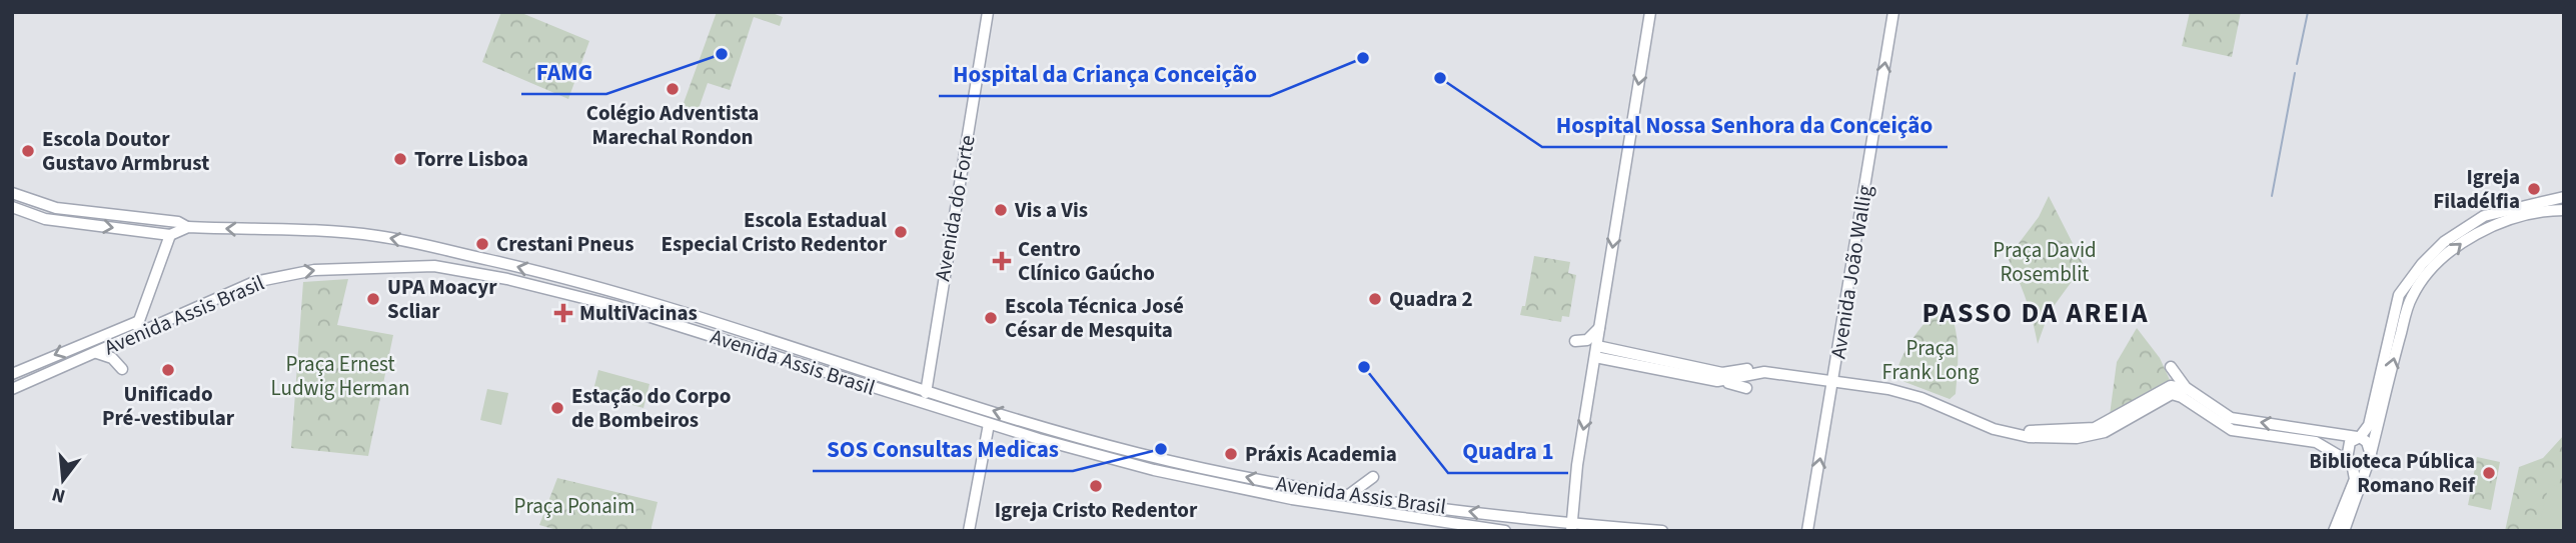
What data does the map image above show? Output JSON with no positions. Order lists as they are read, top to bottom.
{
  "streets": {
    "main road": ["Avenida do Forte", "Avenida João Wallig", "Avenida Assis Brasil"]
  },
  "crossings": [
    ["Avenida do Forte", "Avenida Assis Brasil"]
  ],
  "one_way": ["Avenida João Wallig"],
  "districts": ["PASSO DA AREIA"],
  "parks": [
    "Praça David Rosemblit",
    "Praça Frank Long",
    "Praça Ernest Ludwig Herman",
    "Praça Ponaim"
  ],
  "places": {
    "other": [
      "FAMG",
      "Hospital da Criança Conceição",
      "Hospital Nossa Senhora da Conceição",
      "Colégio Adventista Marechal Rondon",
      "Escola Doutor Gustavo Armbrust",
      "Torre Lisboa",
      "Igreja Filadélfia",
      "Vis a Vis",
      "Escola Estadual Especial Cristo Redentor",
      "Crestani Pneus",
      "UPA Moacyr Scliar",
      "Quadra 2",
      "Escola Técnica José César de Mesquita",
      "Quadra 1",
      "Unificado Pré-vestibular",
      "Estação do Corpo de Bombeiros",
      "SOS Consultas Medicas",
      "Práxis Academia",
      "Biblioteca Pública Romano Reif",
      "Igreja Cristo Redentor"
    ],
    "health": ["Centro Clínico Gaúcho", "MultiVacinas"]
  },
  "north": "bottom"
}
